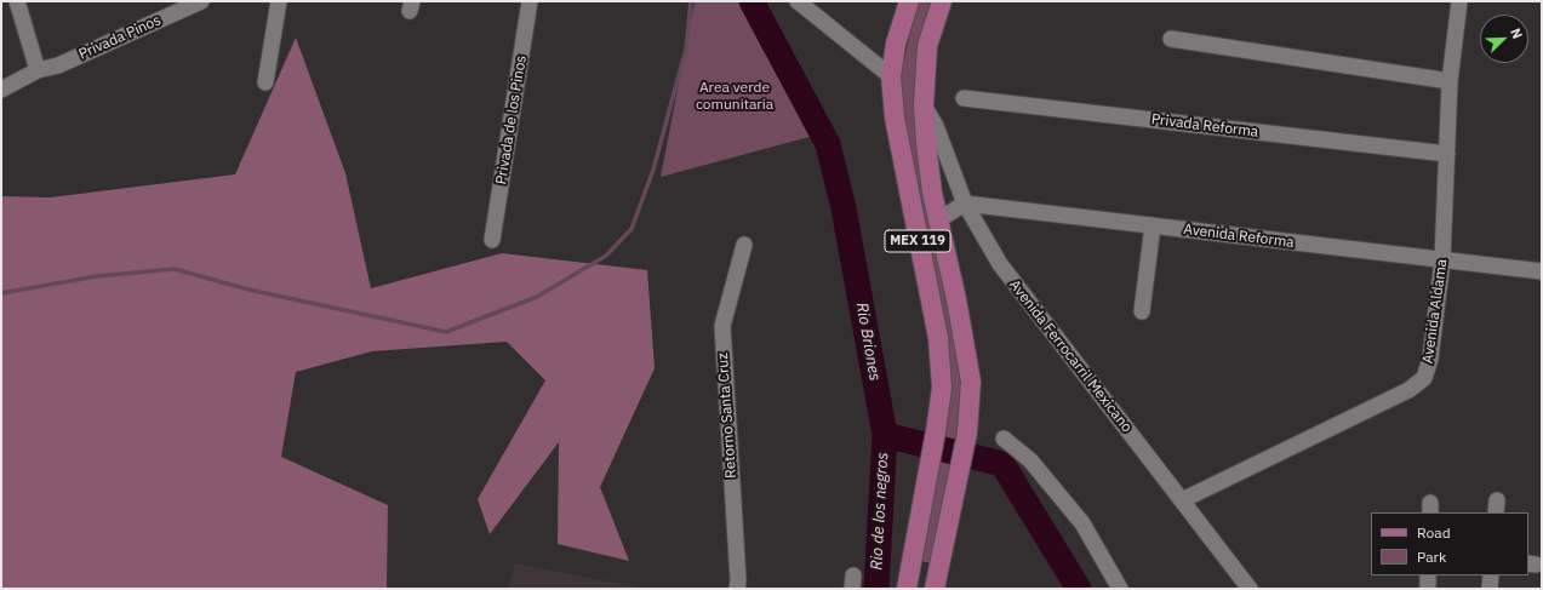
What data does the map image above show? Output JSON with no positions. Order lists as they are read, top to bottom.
{
  "streets": {
    "main road": ["MEX 119"],
    "street": [
      "Privada Pinos",
      "Privada de los Pinos",
      "Privada Reforma",
      "Avenida Reforma",
      "Avenida Aldama",
      "Avenida Ferrocarril Mexicano",
      "Retorno Santa Cruz"
    ]
  },
  "crossings": [
    ["Privada Reforma", "Avenida Aldama"],
    ["Avenida Reforma", "Avenida Aldama"],
    ["Avenida Reforma", "Avenida Ferrocarril Mexicano"],
    ["MEX 119", "Avenida Ferrocarril Mexicano"],
    ["Avenida Aldama", "Avenida Ferrocarril Mexicano"]
  ],
  "water": ["Rio Briones", "Rio de los negros"],
  "parks": ["Area verde comunitaria"],
  "legend": ["Road", "Park"],
  "north": "top right"
}
